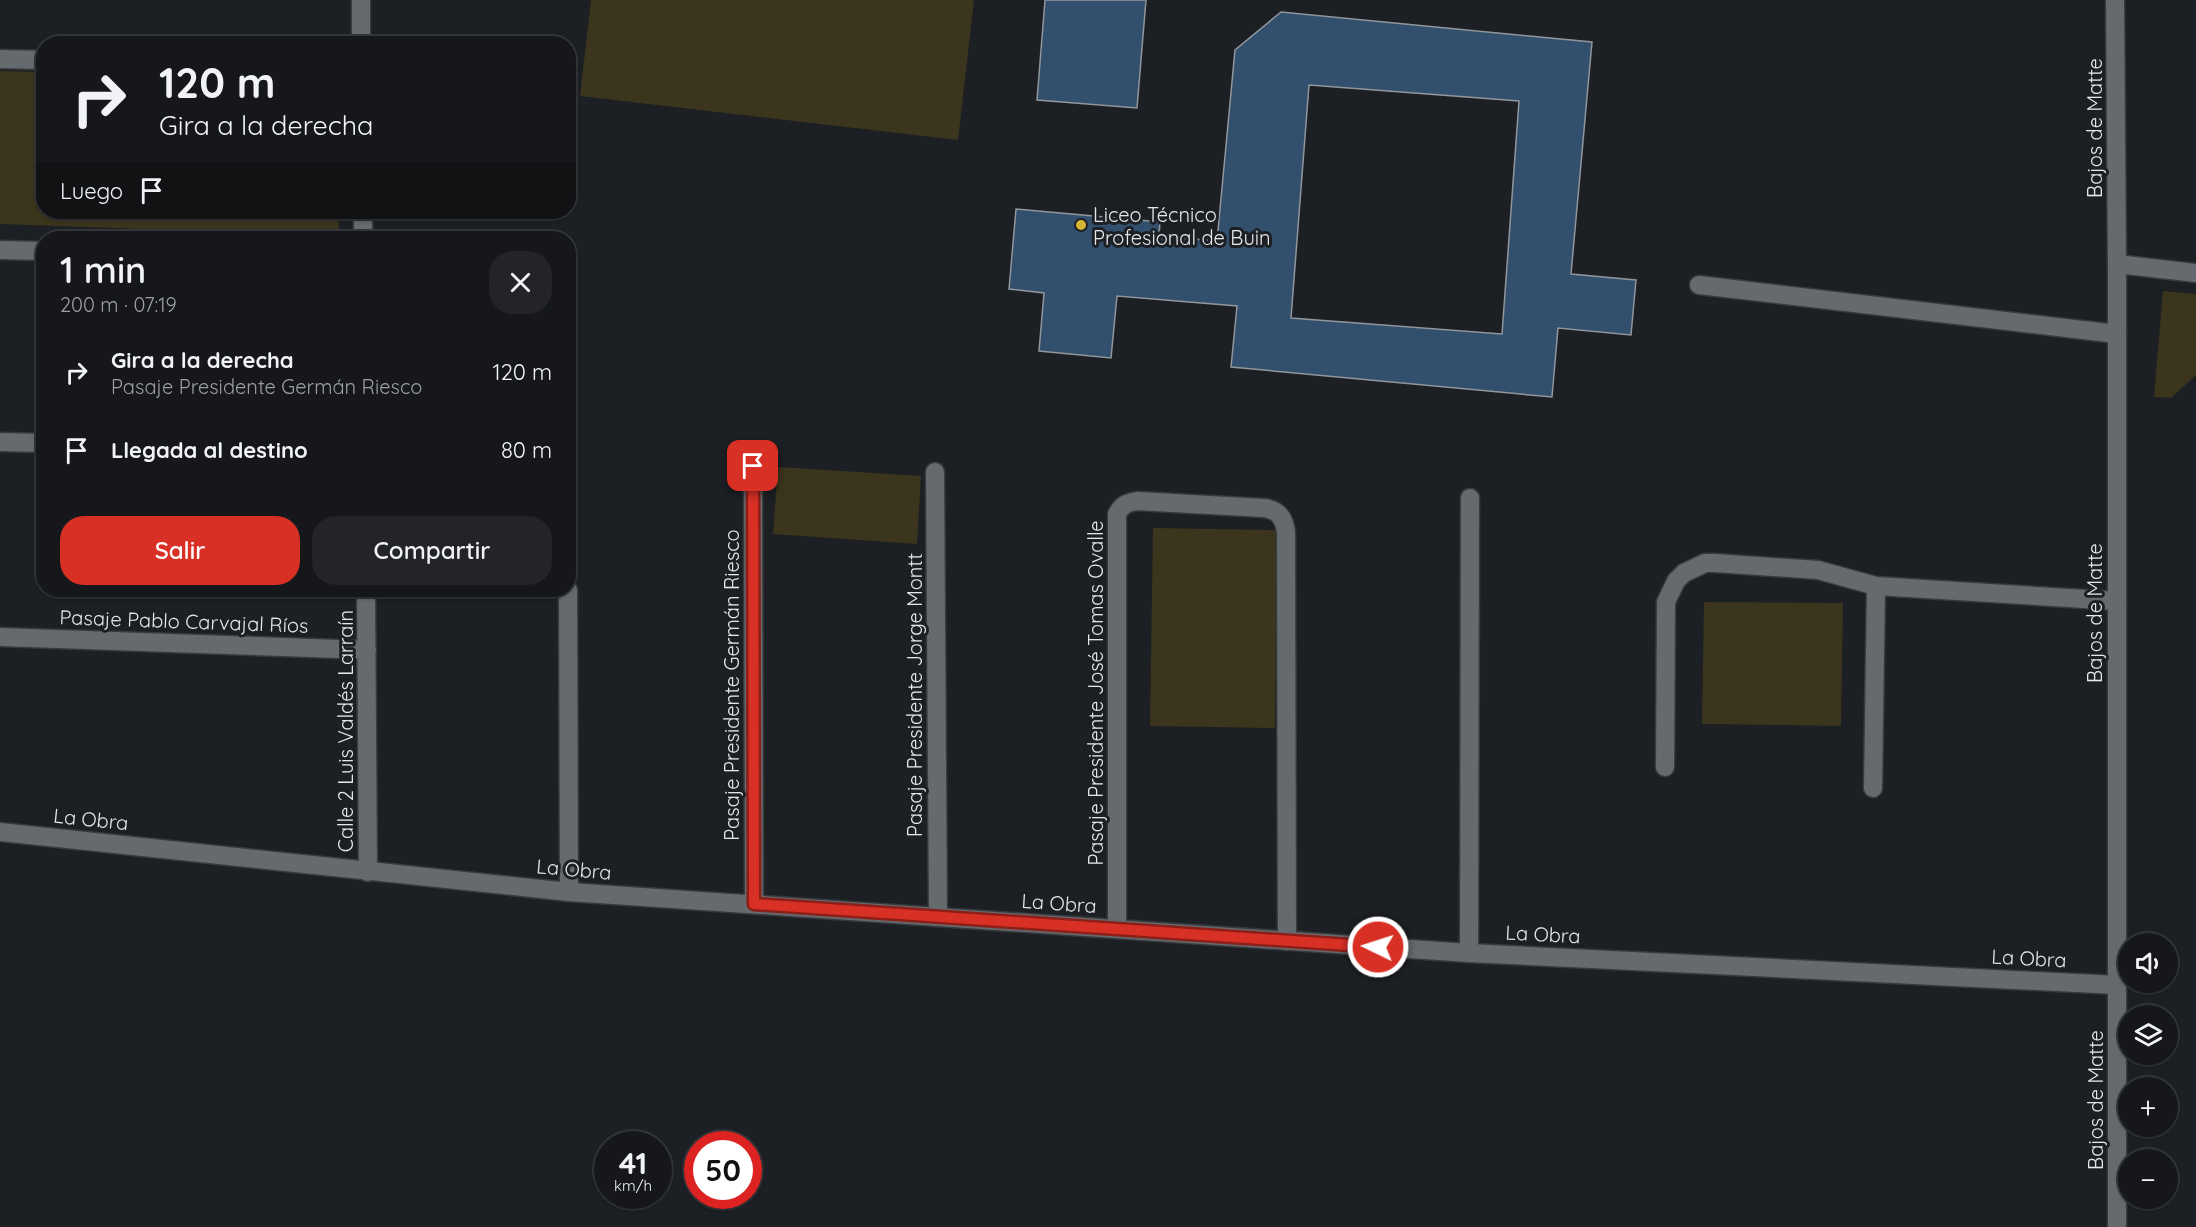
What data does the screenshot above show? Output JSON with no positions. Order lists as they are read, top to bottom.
{
  "streets": {
    "street": [
      "Bajos de Matte",
      "Pasaje Pablo Carvajal Ríos",
      "Pasaje Presidente Germán Riesco",
      "Pasaje Presidente José Tomas Ovalle",
      "Pasaje Presidente Jorge Montt",
      "Calle 2 Luis Valdés Larraín",
      "La Obra"
    ]
  },
  "crossings": [
    ["Bajos de Matte", "La Obra"],
    ["Pasaje Pablo Carvajal Ríos", "Calle 2 Luis Valdés Larraín"],
    ["Pasaje Presidente Germán Riesco", "La Obra"],
    ["Pasaje Presidente José Tomas Ovalle", "La Obra"],
    ["Pasaje Presidente Jorge Montt", "La Obra"],
    ["Calle 2 Luis Valdés Larraín", "La Obra"]
  ],
  "places": ["Liceo Técnico Profesional de Buin"],
  "page": {
    "turn": ["120 m", "Gira a la derecha"],
    "then": "Luego",
    "heading": ["1 min", "200 m · 07:19"],
    "list": [
      {
        "name": "Gira a la derecha",
        "note": "Pasaje Presidente Germán Riesco",
        "value": "120 m"
      },
      {
        "name": "Llegada al destino",
        "value": "80 m"
      }
    ],
    "buttons": ["Salir", "Compartir"],
    "map_buttons": ["+", "−"],
    "speed": "41 km/h",
    "limit": "50"
  }
}
